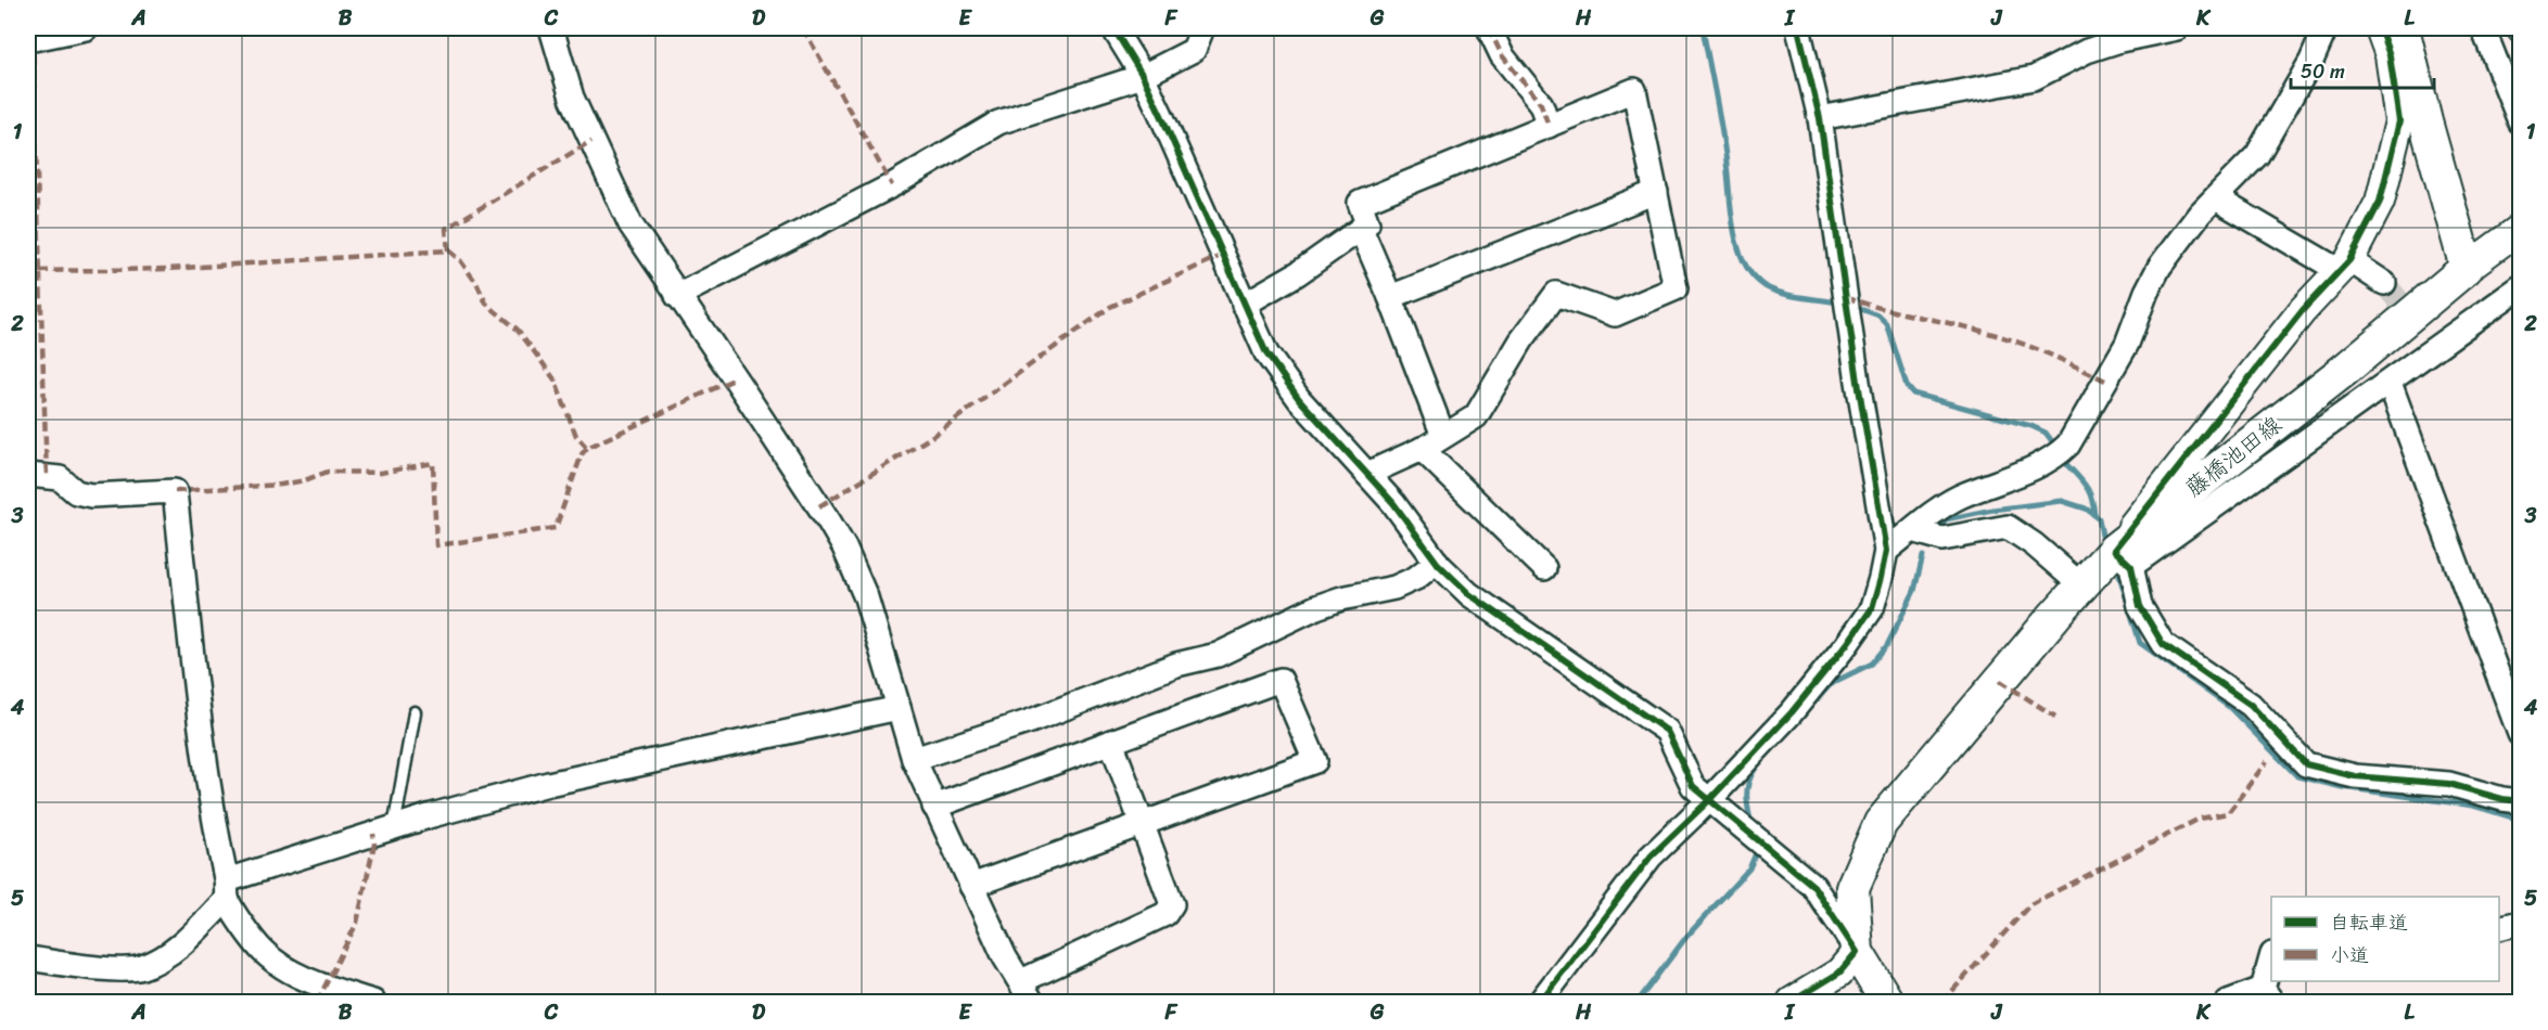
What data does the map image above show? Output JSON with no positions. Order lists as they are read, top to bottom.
{
  "streets": {
    "main road": ["藤橋池田線"]
  },
  "legend": ["自転車道", "小道"],
  "scale_bar": "50 m",
  "grid": {
    "columns": [
      "A",
      "B",
      "C",
      "D",
      "E",
      "F",
      "G",
      "H",
      "I",
      "J",
      "K",
      "L"
    ],
    "rows": [
      "1",
      "2",
      "3",
      "4",
      "5"
    ]
  }
}
